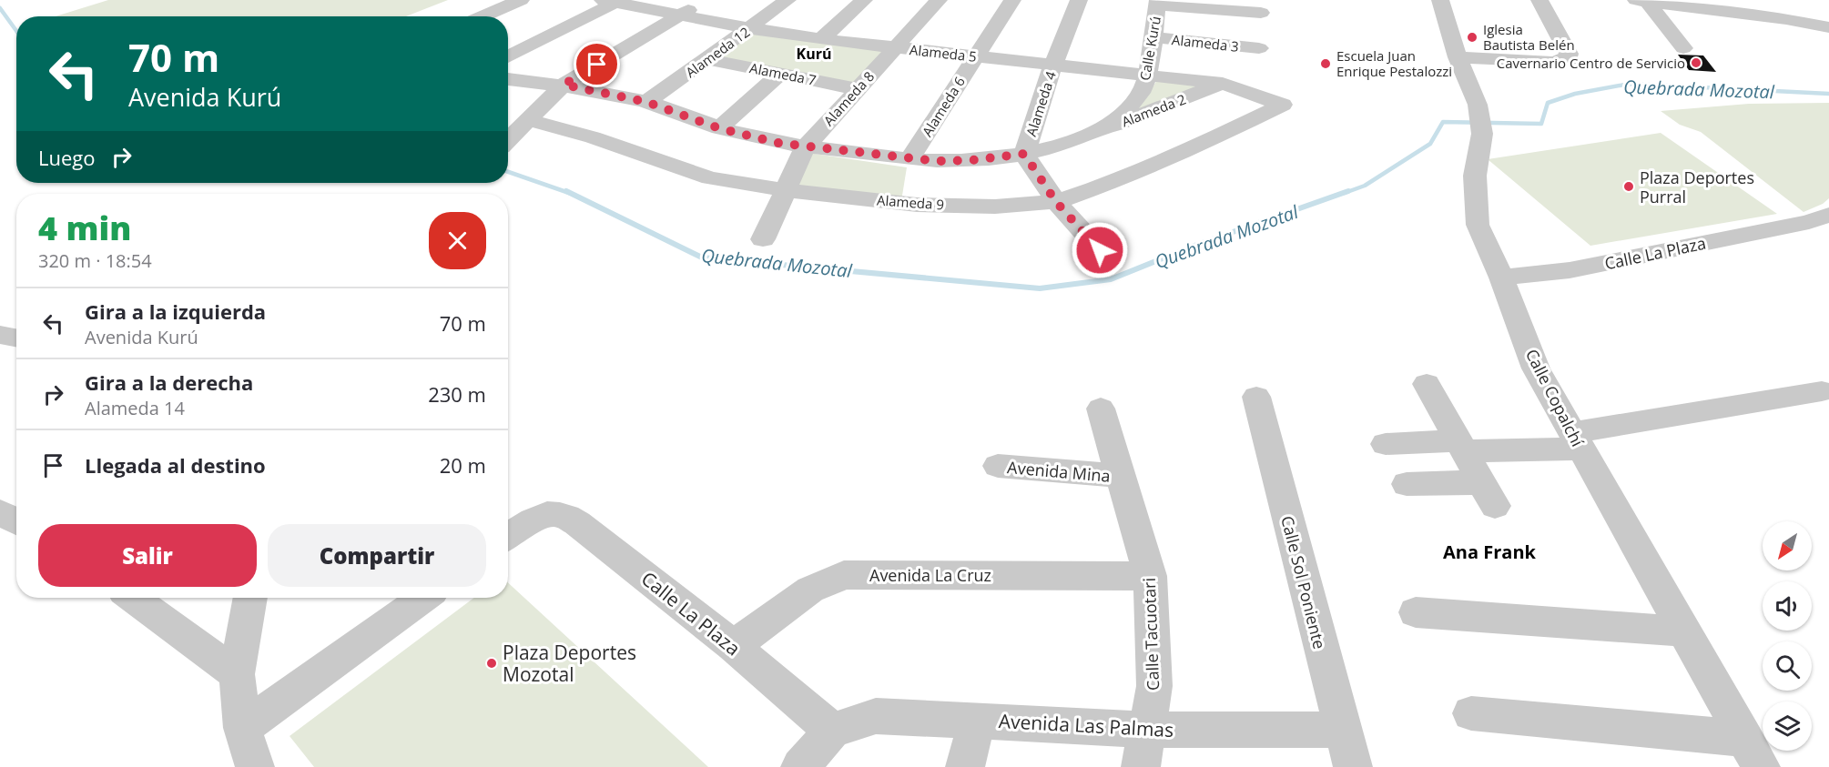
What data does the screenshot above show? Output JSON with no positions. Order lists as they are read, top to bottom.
{
  "streets": {
    "street": [
      "Alameda 3",
      "Calle Kurú",
      "Alameda 12",
      "Alameda 5",
      "Alameda 7",
      "Alameda 8",
      "Alameda 4",
      "Alameda 6",
      "Alameda 2",
      "Alameda 9",
      "Calle La Plaza",
      "Calle Copalchí",
      "Avenida Mina",
      "Avenida La Cruz",
      "Calle Sol Poniente",
      "Calle Tacuotari",
      "Avenida Las Palmas"
    ]
  },
  "crossings": [
    ["Alameda 3", "Calle Kurú"],
    ["Calle Kurú", "Alameda 12"],
    ["Calle Kurú", "Alameda 5"],
    ["Calle Kurú", "Alameda 8"],
    ["Calle Kurú", "Alameda 4"],
    ["Calle Kurú", "Alameda 6"],
    ["Calle Kurú", "Alameda 2"],
    ["Alameda 12", "Alameda 5"],
    ["Alameda 12", "Alameda 7"],
    ["Alameda 5", "Alameda 8"],
    ["Alameda 5", "Alameda 4"],
    ["Alameda 5", "Alameda 6"],
    ["Alameda 5", "Alameda 2"],
    ["Alameda 5", "Alameda 9"],
    ["Alameda 7", "Alameda 8"],
    ["Alameda 8", "Alameda 9"],
    ["Alameda 4", "Alameda 9"],
    ["Calle La Plaza", "Calle Copalchí"],
    ["Calle La Plaza", "Avenida La Cruz"],
    ["Calle La Plaza", "Avenida Las Palmas"],
    ["Avenida Mina", "Calle Tacuotari"],
    ["Avenida La Cruz", "Calle Tacuotari"],
    ["Calle Sol Poniente", "Avenida Las Palmas"],
    ["Calle Tacuotari", "Avenida Las Palmas"]
  ],
  "districts": ["Kurú", "Ana Frank"],
  "water": ["Quebrada Mozotal"],
  "places": [
    "Iglesia Bautista Belén",
    "Cavernario Centro de Servicio",
    "Escuela Juan Enrique Pestalozzi",
    "Plaza Deportes Purral",
    "Plaza Deportes Mozotal"
  ],
  "north": "bottom left",
  "page": {
    "turn": ["70 m", "Avenida Kurú"],
    "then": "Luego",
    "heading": ["4 min", "320 m · 18:54"],
    "list": [
      {
        "name": "Gira a la izquierda",
        "note": "Avenida Kurú",
        "value": "70 m"
      },
      {
        "name": "Gira a la derecha",
        "note": "Alameda 14",
        "value": "230 m"
      },
      {
        "name": "Llegada al destino",
        "value": "20 m"
      }
    ],
    "buttons": ["Salir", "Compartir"]
  }
}
